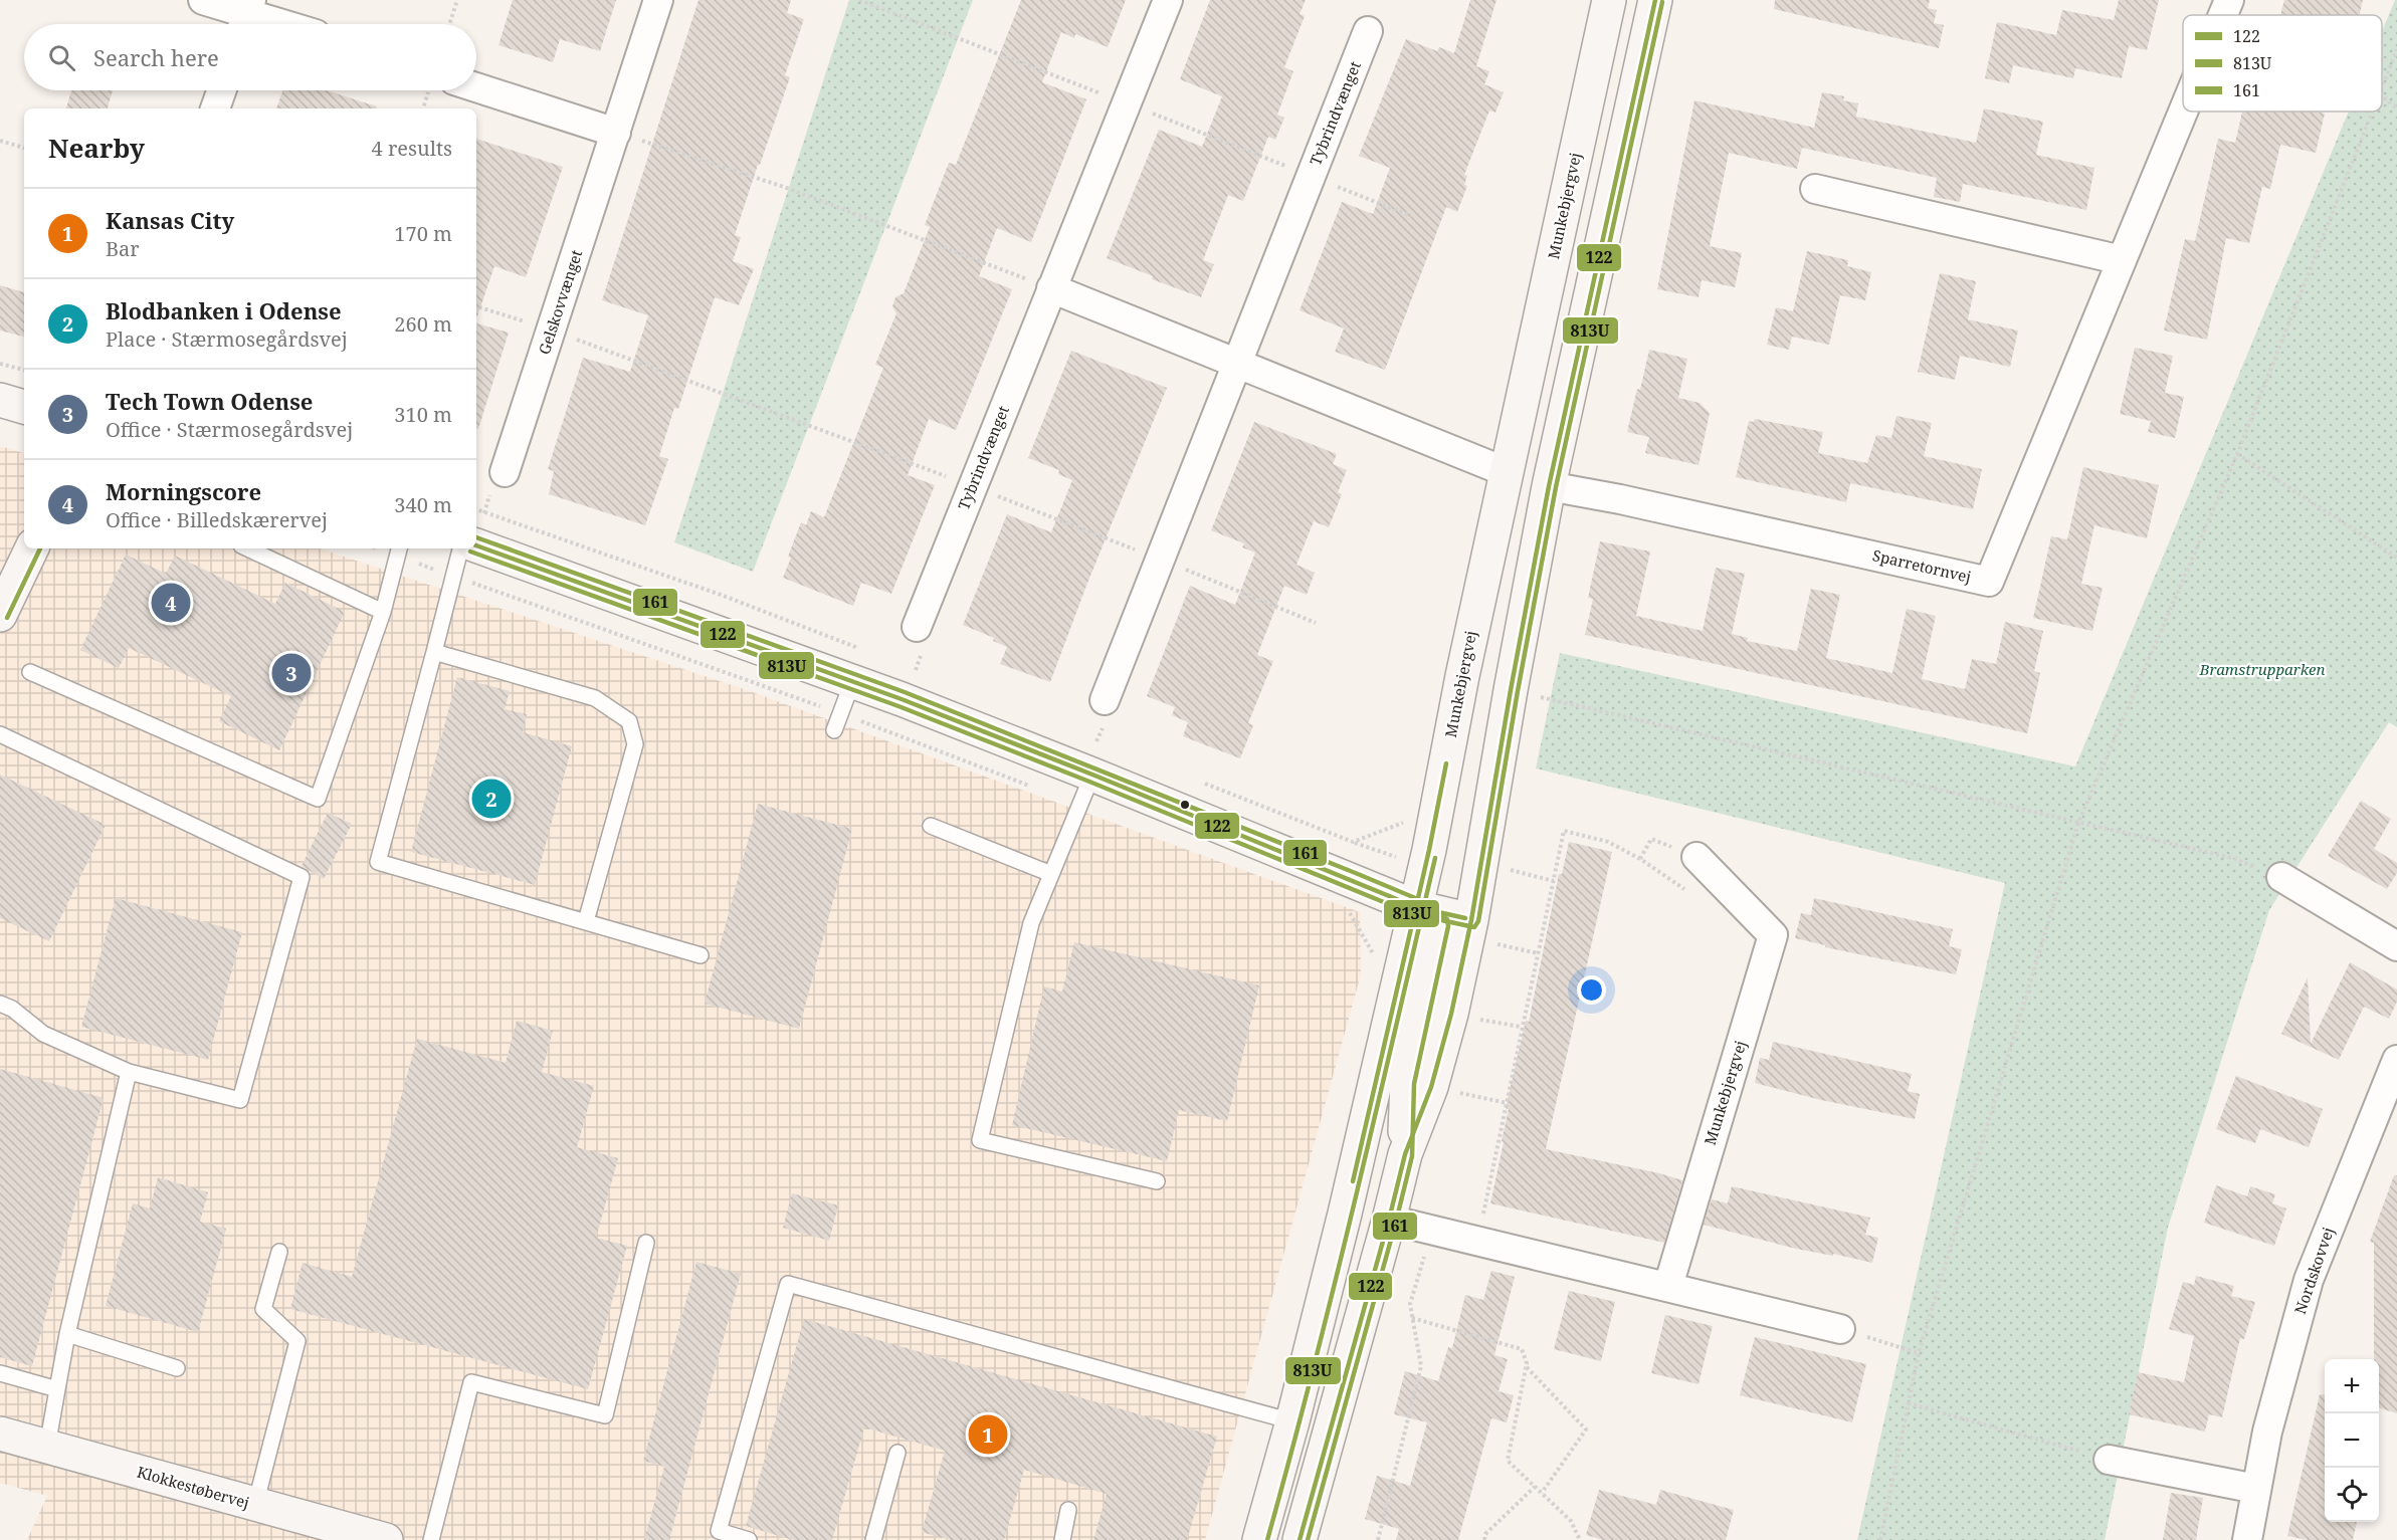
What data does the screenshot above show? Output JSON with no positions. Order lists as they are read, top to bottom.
{
  "streets": {
    "street": [
      "Tybrindvænget",
      "Munkebjergvej",
      "Gelskovvænget",
      "Sparretornvej",
      "Nordskovvej",
      "Klokkestøbervej"
    ]
  },
  "parks": ["Bramstrupparken"],
  "lines": ["transit line 122", "transit line 813U", "transit line 161"],
  "legend": ["122", "813U", "161"],
  "page": {
    "search": "Search here",
    "heading": ["Nearby", "4 results"],
    "list": [
      {
        "mark": "1",
        "name": "Kansas City",
        "note": "Bar",
        "value": "170 m"
      },
      {
        "mark": "2",
        "name": "Blodbanken i Odense",
        "note": "Place · Stærmosegårdsvej",
        "value": "260 m"
      },
      {
        "mark": "3",
        "name": "Tech Town Odense",
        "note": "Office · Stærmosegårdsvej",
        "value": "310 m"
      },
      {
        "mark": "4",
        "name": "Morningscore",
        "note": "Office · Billedskærervej",
        "value": "340 m"
      }
    ],
    "pins": [
      "4",
      "3",
      "2",
      "1"
    ],
    "map_buttons": ["+", "−"]
  }
}
